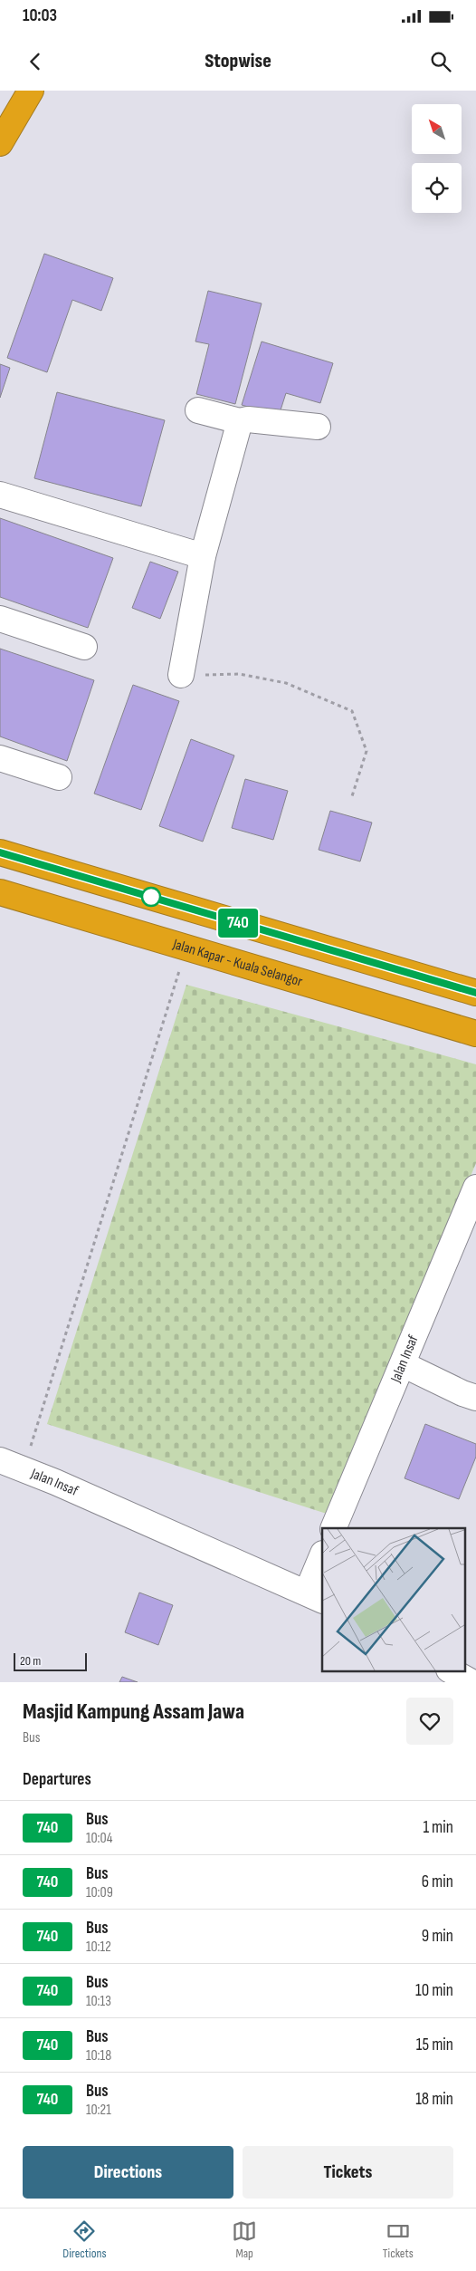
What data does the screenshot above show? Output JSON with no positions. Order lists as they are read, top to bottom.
{
  "streets": {
    "highway": ["Jalan Kapar - Kuala Selangor"],
    "street": ["Jalan Insaf"]
  },
  "lines": ["bus line 740"],
  "scale_bar": "20 m",
  "north": "top left",
  "page": {
    "status": "10:03",
    "header": "Stopwise",
    "on_map": "740",
    "scale": "20 m",
    "heading": [
      ["Masjid Kampung Assam Jawa", "Bus"],
      "Departures"
    ],
    "list": [
      {
        "mark": "740",
        "name": "Bus",
        "note": "10:04",
        "value": "1 min"
      },
      {
        "mark": "740",
        "name": "Bus",
        "note": "10:09",
        "value": "6 min"
      },
      {
        "mark": "740",
        "name": "Bus",
        "note": "10:12",
        "value": "9 min"
      },
      {
        "mark": "740",
        "name": "Bus",
        "note": "10:13",
        "value": "10 min"
      },
      {
        "mark": "740",
        "name": "Bus",
        "note": "10:18",
        "value": "15 min"
      },
      {
        "mark": "740",
        "name": "Bus",
        "note": "10:21",
        "value": "18 min"
      }
    ],
    "buttons": ["Directions", "Tickets"],
    "tabs": ["Directions", "Map", "Tickets"]
  }
}
